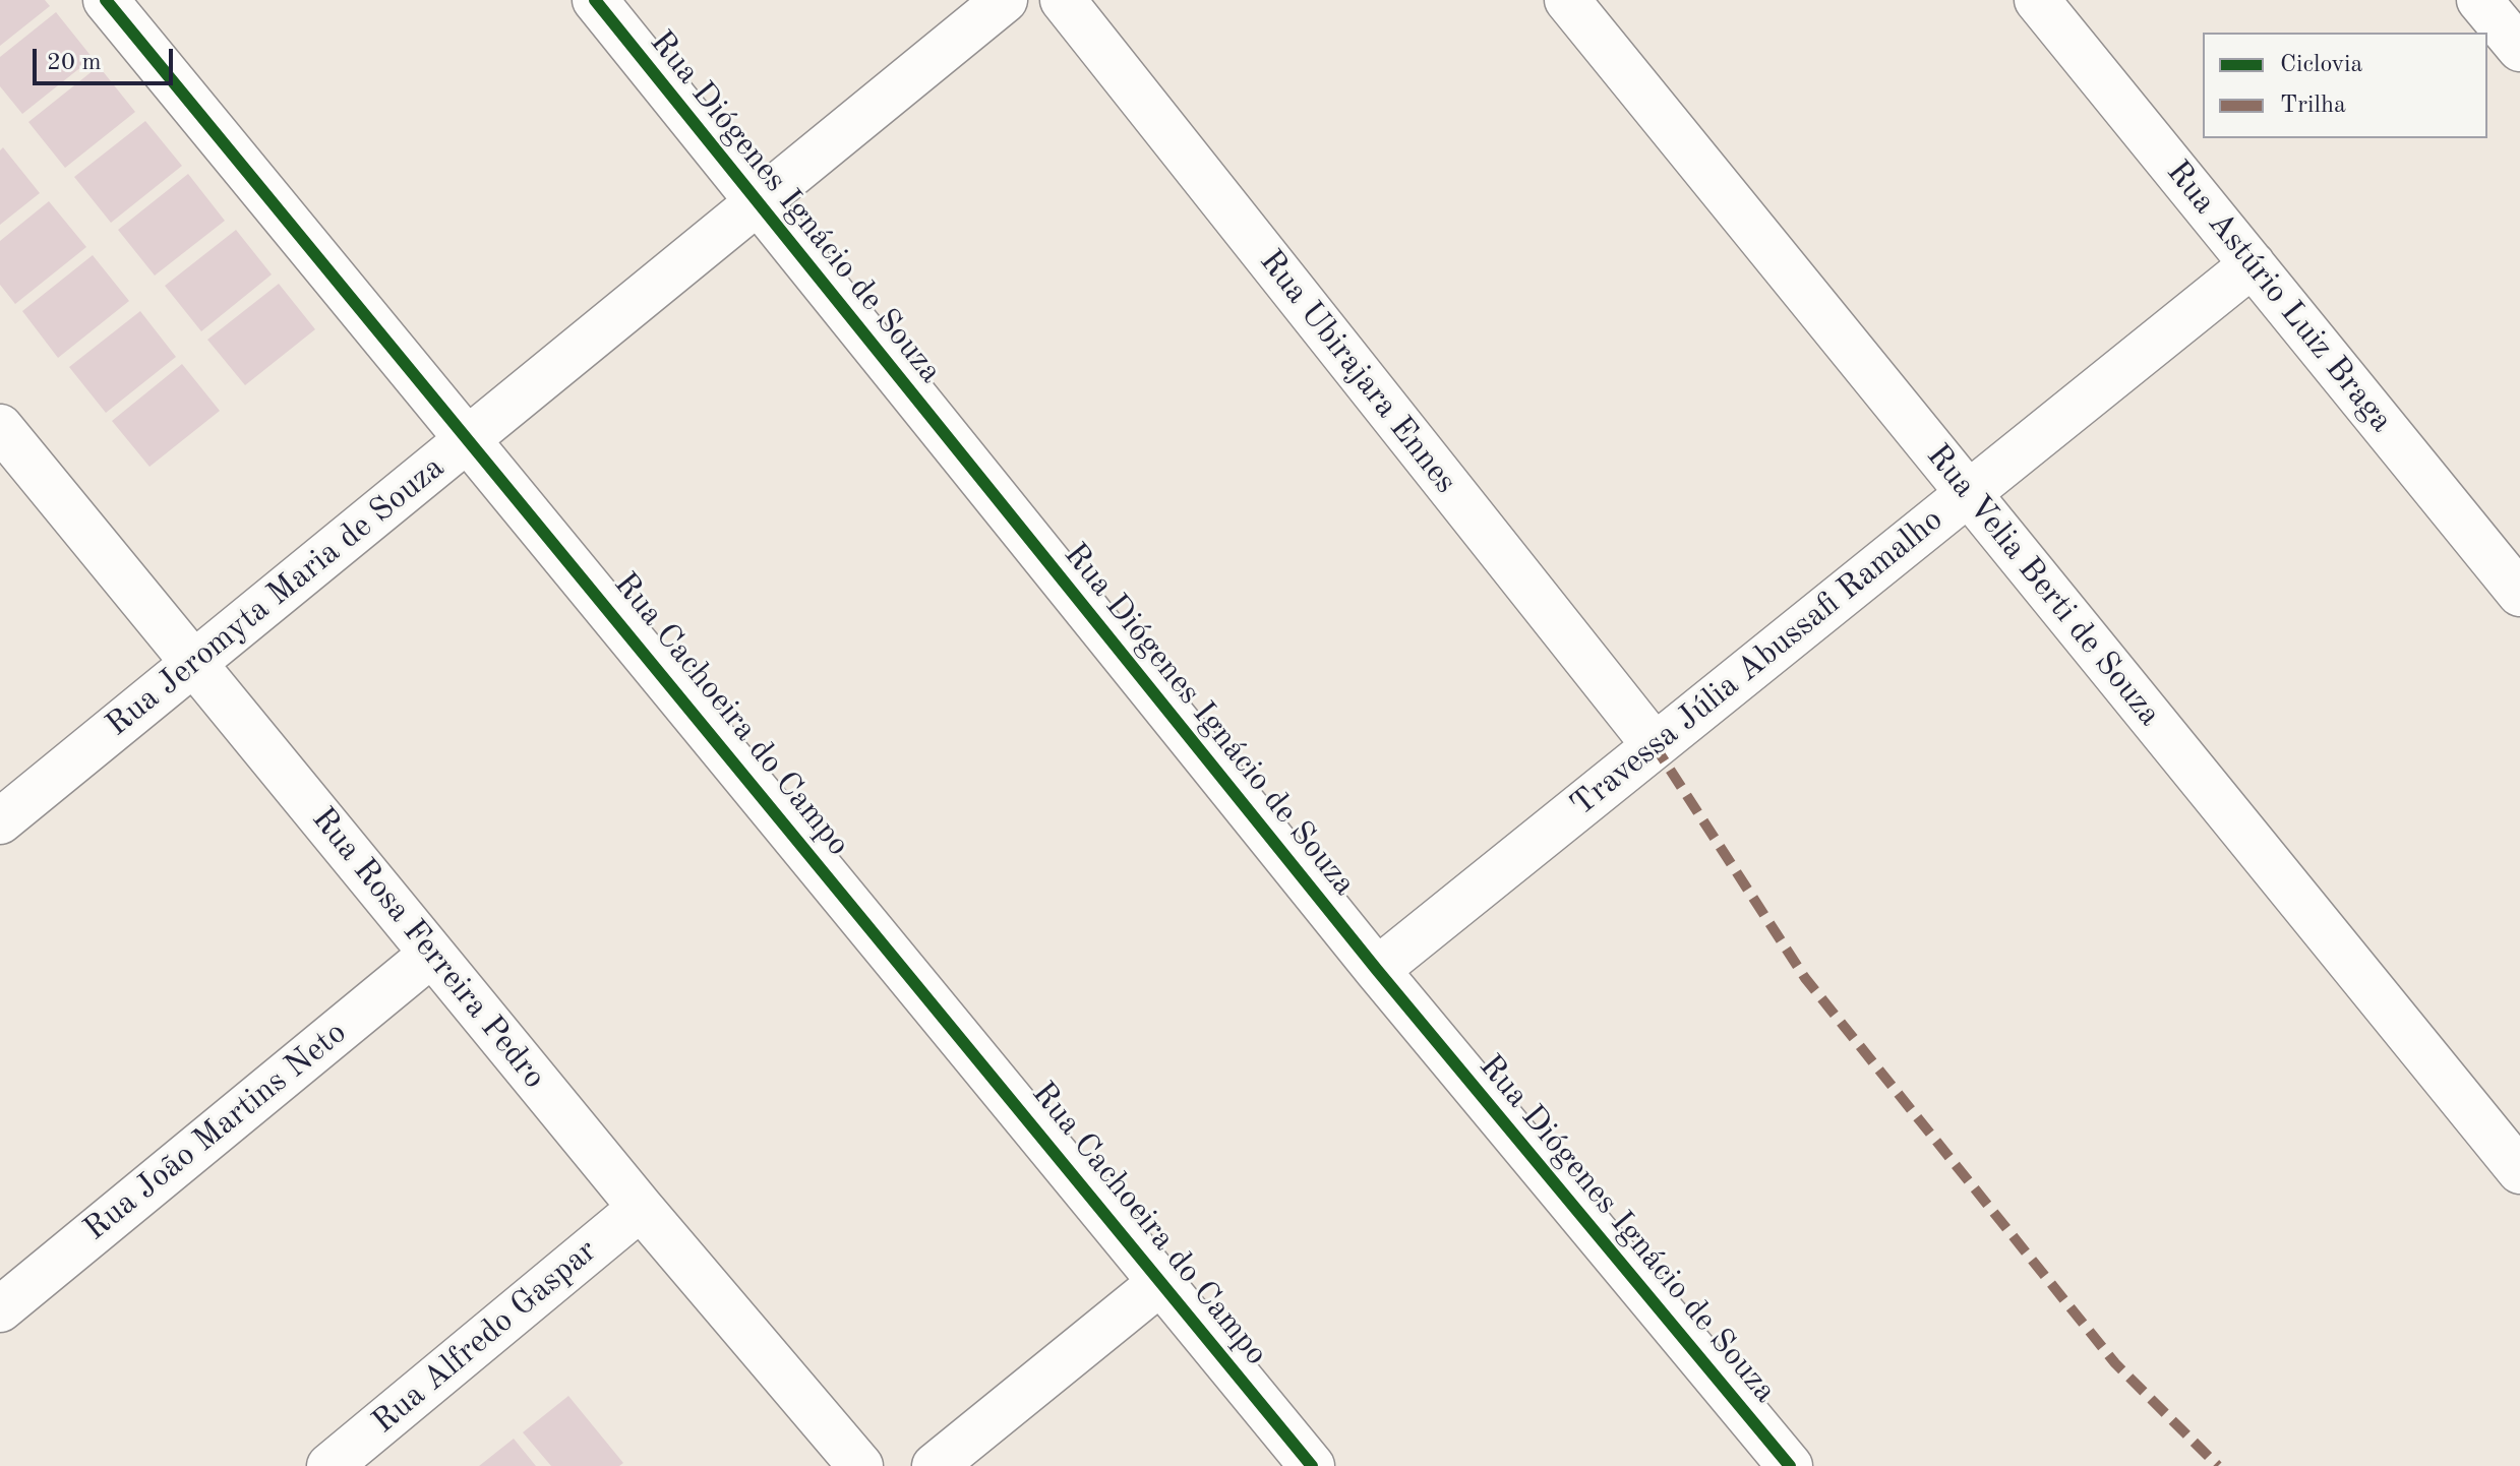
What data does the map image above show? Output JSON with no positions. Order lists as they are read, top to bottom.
{
  "streets": {
    "street": [
      "Rua Diógenes Ignácio de Souza",
      "Rua Astúrio Luiz Braga",
      "Rua Ubirajara Ennes",
      "Rua Velia Berti de Souza",
      "Rua Jeromyta Maria de Souza",
      "Travessa Júlia Abussafi Ramalho",
      "Rua Cachoeira do Campo",
      "Rua Rosa Ferreira Pedro",
      "Rua João Martins Neto",
      "Rua Alfredo Gaspar"
    ]
  },
  "crossings": [
    ["Rua Diógenes Ignácio de Souza", "Rua Jeromyta Maria de Souza"],
    ["Rua Diógenes Ignácio de Souza", "Travessa Júlia Abussafi Ramalho"],
    ["Rua Astúrio Luiz Braga", "Travessa Júlia Abussafi Ramalho"],
    ["Rua Ubirajara Ennes", "Travessa Júlia Abussafi Ramalho"],
    ["Rua Velia Berti de Souza", "Travessa Júlia Abussafi Ramalho"],
    ["Rua Jeromyta Maria de Souza", "Rua Cachoeira do Campo"],
    ["Rua Jeromyta Maria de Souza", "Rua Rosa Ferreira Pedro"],
    ["Rua Rosa Ferreira Pedro", "Rua João Martins Neto"],
    ["Rua Rosa Ferreira Pedro", "Rua Alfredo Gaspar"]
  ],
  "legend": ["Ciclovia", "Trilha"],
  "scale_bar": "20 m"
}
